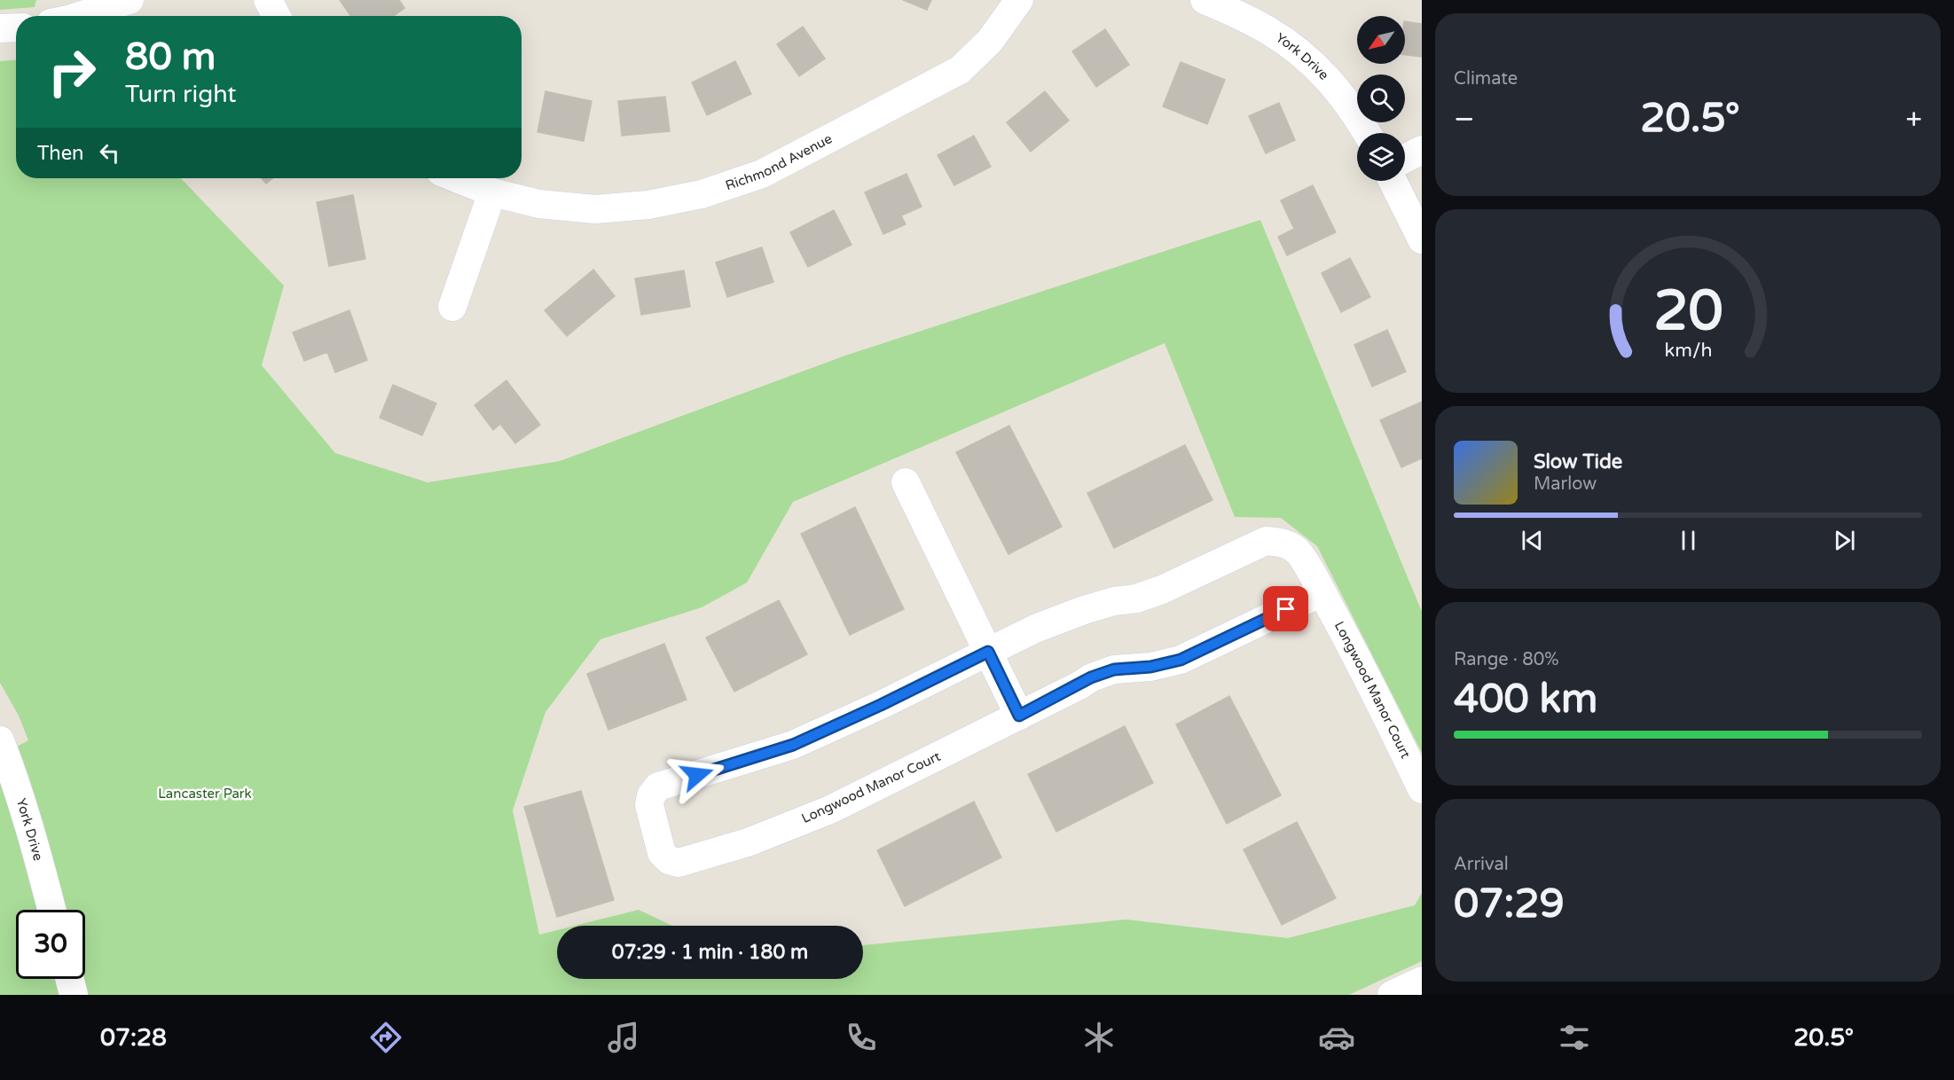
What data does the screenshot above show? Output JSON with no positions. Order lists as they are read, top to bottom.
{
  "streets": {
    "street": ["York Drive", "Richmond Avenue", "Longwood Manor Court"]
  },
  "parks": ["Lancaster Park"],
  "north": "bottom left",
  "page": {
    "tile": [
      "Climate",
      ["Range · 80%", "400 km"],
      ["Arrival", "07:29"]
    ],
    "turn": ["80 m", "Turn right"],
    "heat": ["−", "20.5°", "+"],
    "then": "Then",
    "song": ["Slow Tide", "Marlow"],
    "limit": "30",
    "trip": "07:29 · 1 min · 180 m",
    "tabs": ["07:28", "20.5°"],
    "gauge": ["20", "km/h"]
  }
}
